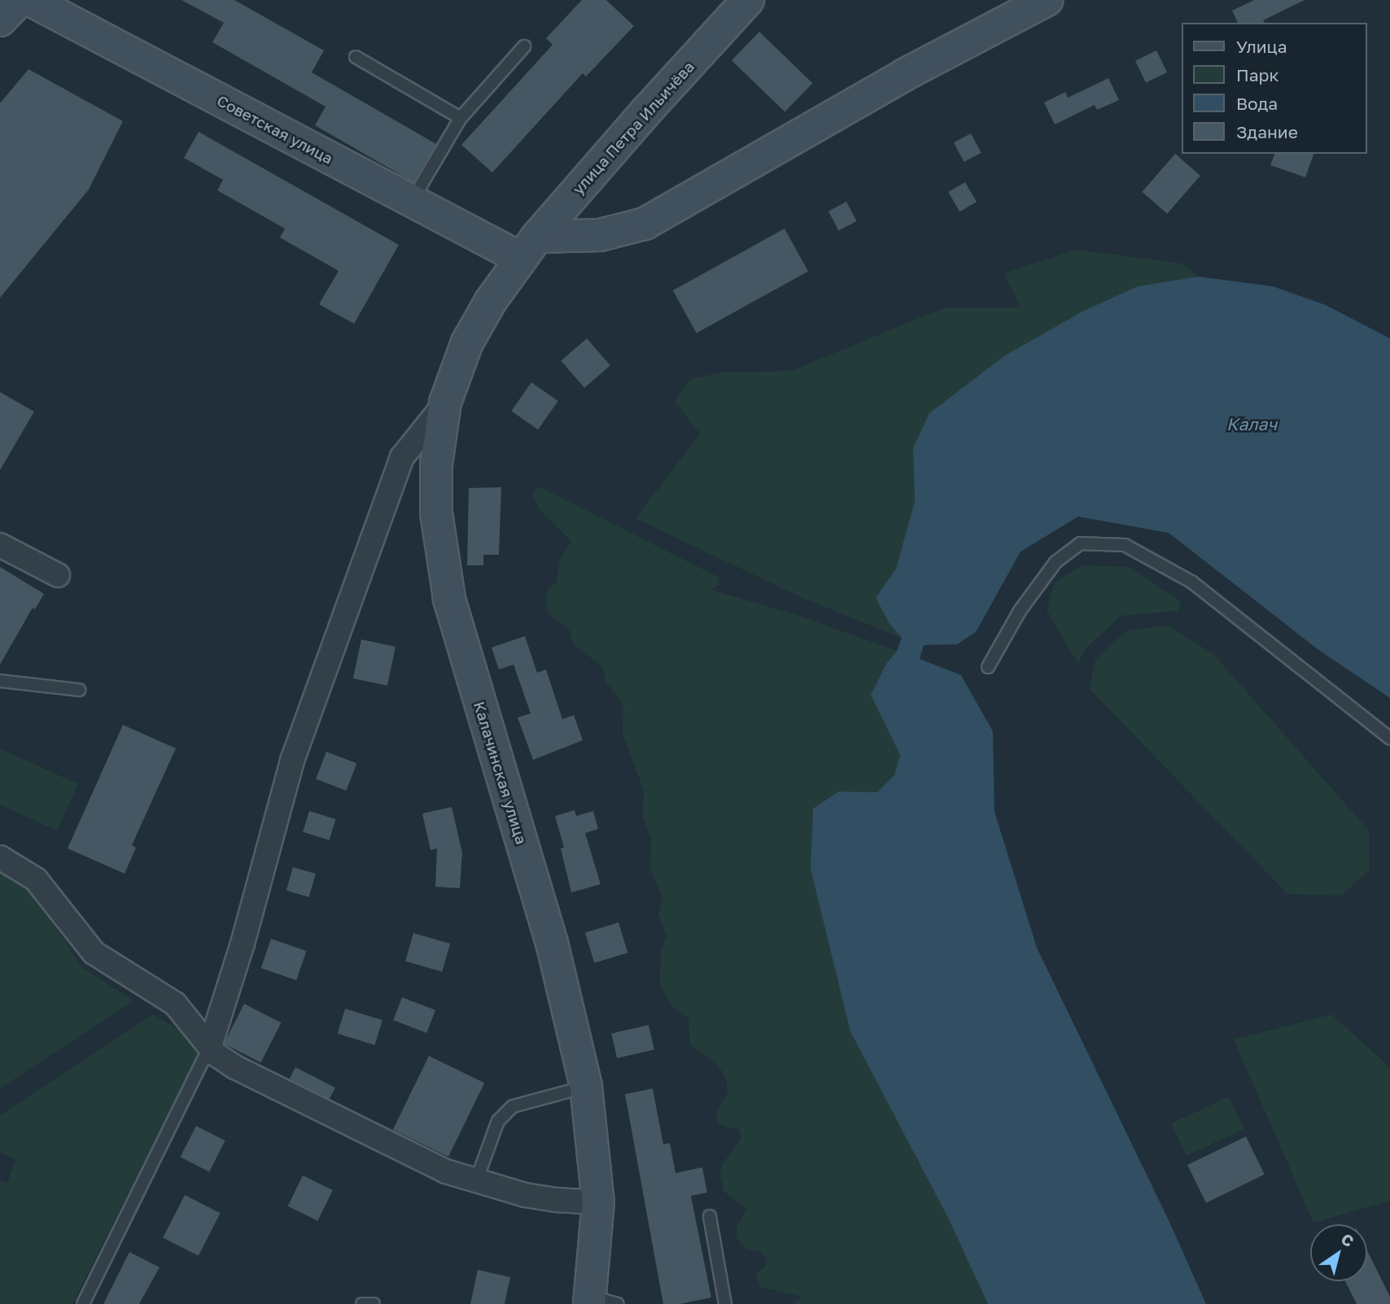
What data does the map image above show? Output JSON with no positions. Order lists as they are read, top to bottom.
{
  "streets": {
    "main road": ["улица Петра Ильичёва", "Советская улица", "Калачинская улица"]
  },
  "crossings": [
    ["улица Петра Ильичёва", "Советская улица"],
    ["улица Петра Ильичёва", "Калачинская улица"],
    ["Советская улица", "Калачинская улица"]
  ],
  "water": ["Калач"],
  "legend": [
    "Улица",
    "Парк",
    "Вода",
    "Здание"
  ],
  "north": "top right"
}
